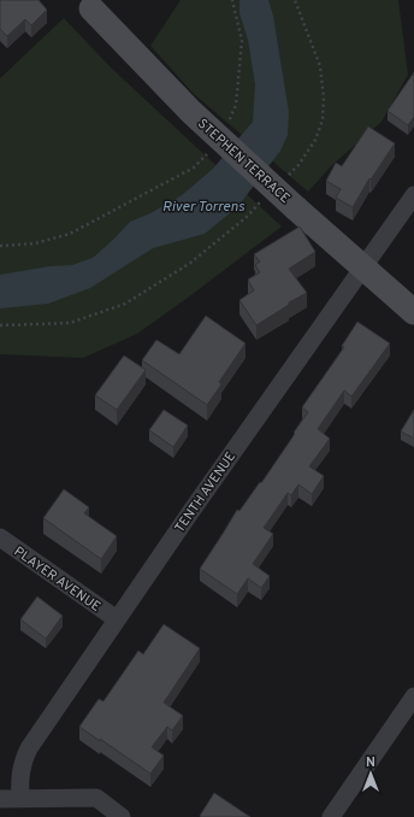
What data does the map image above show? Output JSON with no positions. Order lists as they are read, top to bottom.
{
  "streets": {
    "main road": ["STEPHEN TERRACE"],
    "street": ["TENTH AVENUE", "PLAYER AVENUE"]
  },
  "crossings": [
    ["STEPHEN TERRACE", "TENTH AVENUE"],
    ["TENTH AVENUE", "PLAYER AVENUE"]
  ],
  "water": ["River Torrens"],
  "north": "top"
}
